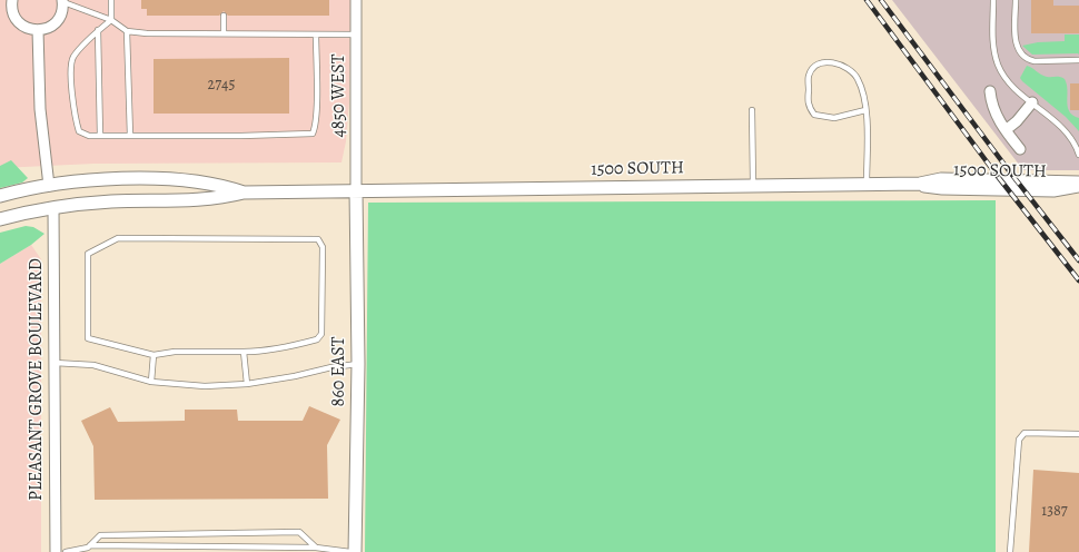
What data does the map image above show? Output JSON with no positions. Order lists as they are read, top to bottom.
{
  "streets": {
    "street": [
      "4850 WEST",
      "1500 SOUTH",
      "860 EAST",
      "PLEASANT GROVE BOULEVARD"
    ]
  },
  "crossings": [
    ["4850 WEST", "1500 SOUTH"],
    ["4850 WEST", "860 EAST"],
    ["1500 SOUTH", "860 EAST"]
  ],
  "house_numbers": ["2745", "1387"]
}
